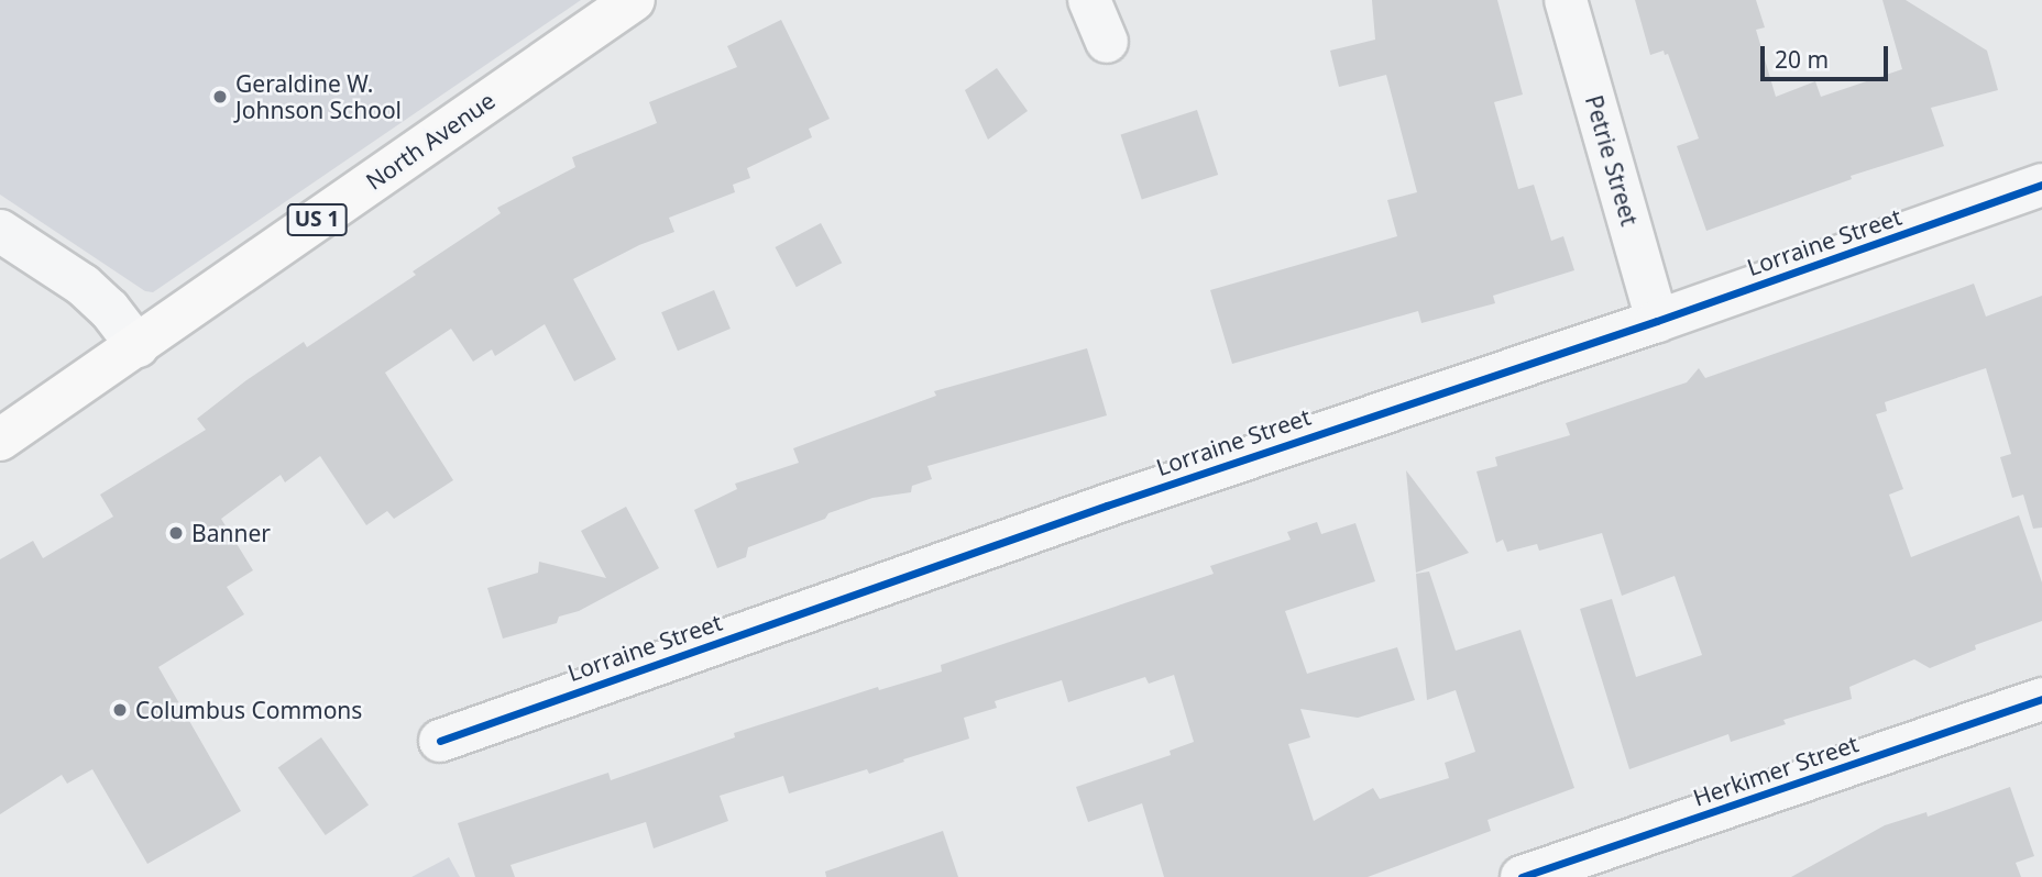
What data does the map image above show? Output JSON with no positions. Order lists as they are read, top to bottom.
{
  "streets": {
    "main road": ["North Avenue", "US 1"],
    "street": ["Petrie Street", "Lorraine Street", "Herkimer Street"]
  },
  "crossings": [
    ["Petrie Street", "Lorraine Street"]
  ],
  "places": ["Geraldine W. Johnson School", "Banner", "Columbus Commons"],
  "scale_bar": "20 m"
}
